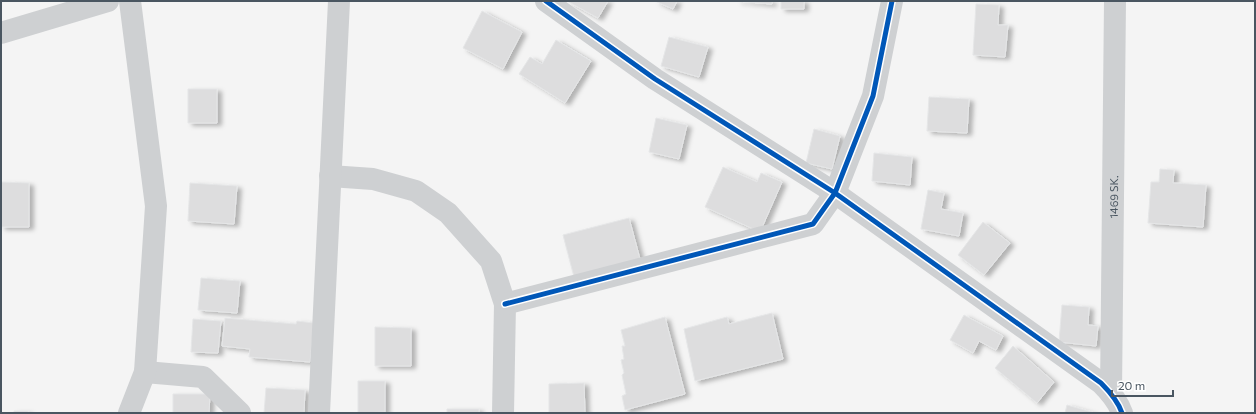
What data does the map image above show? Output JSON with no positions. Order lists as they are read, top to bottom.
{
  "streets": {
    "street": ["1469 SK."]
  },
  "scale_bar": "20 m"
}
